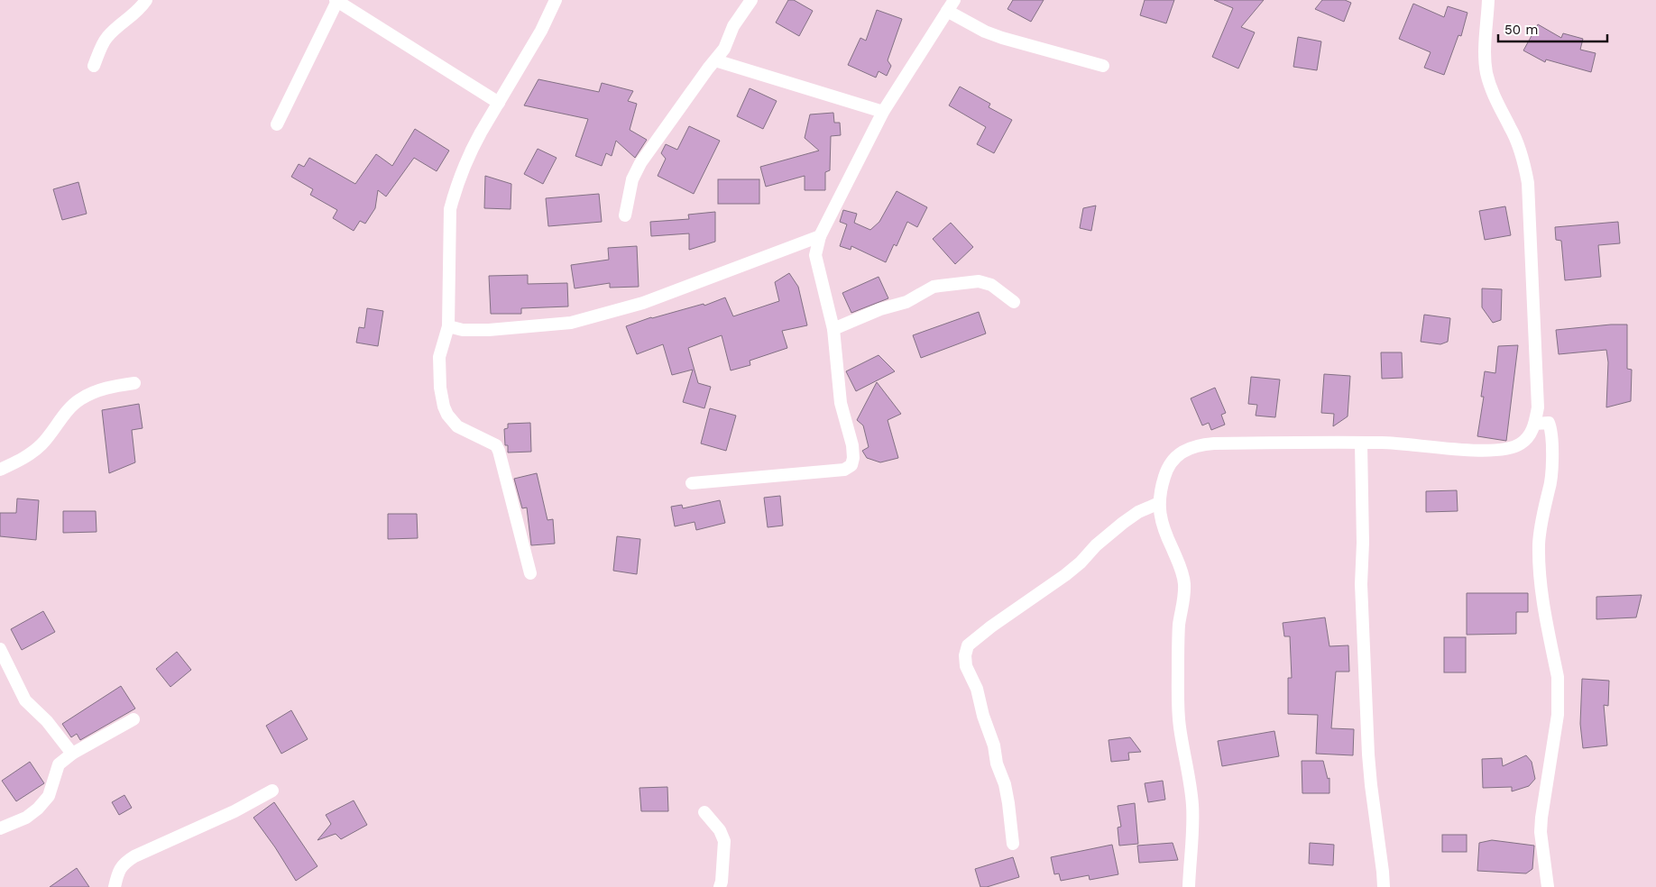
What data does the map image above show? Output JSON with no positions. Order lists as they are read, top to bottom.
{
  "scale_bar": "50 m"
}
